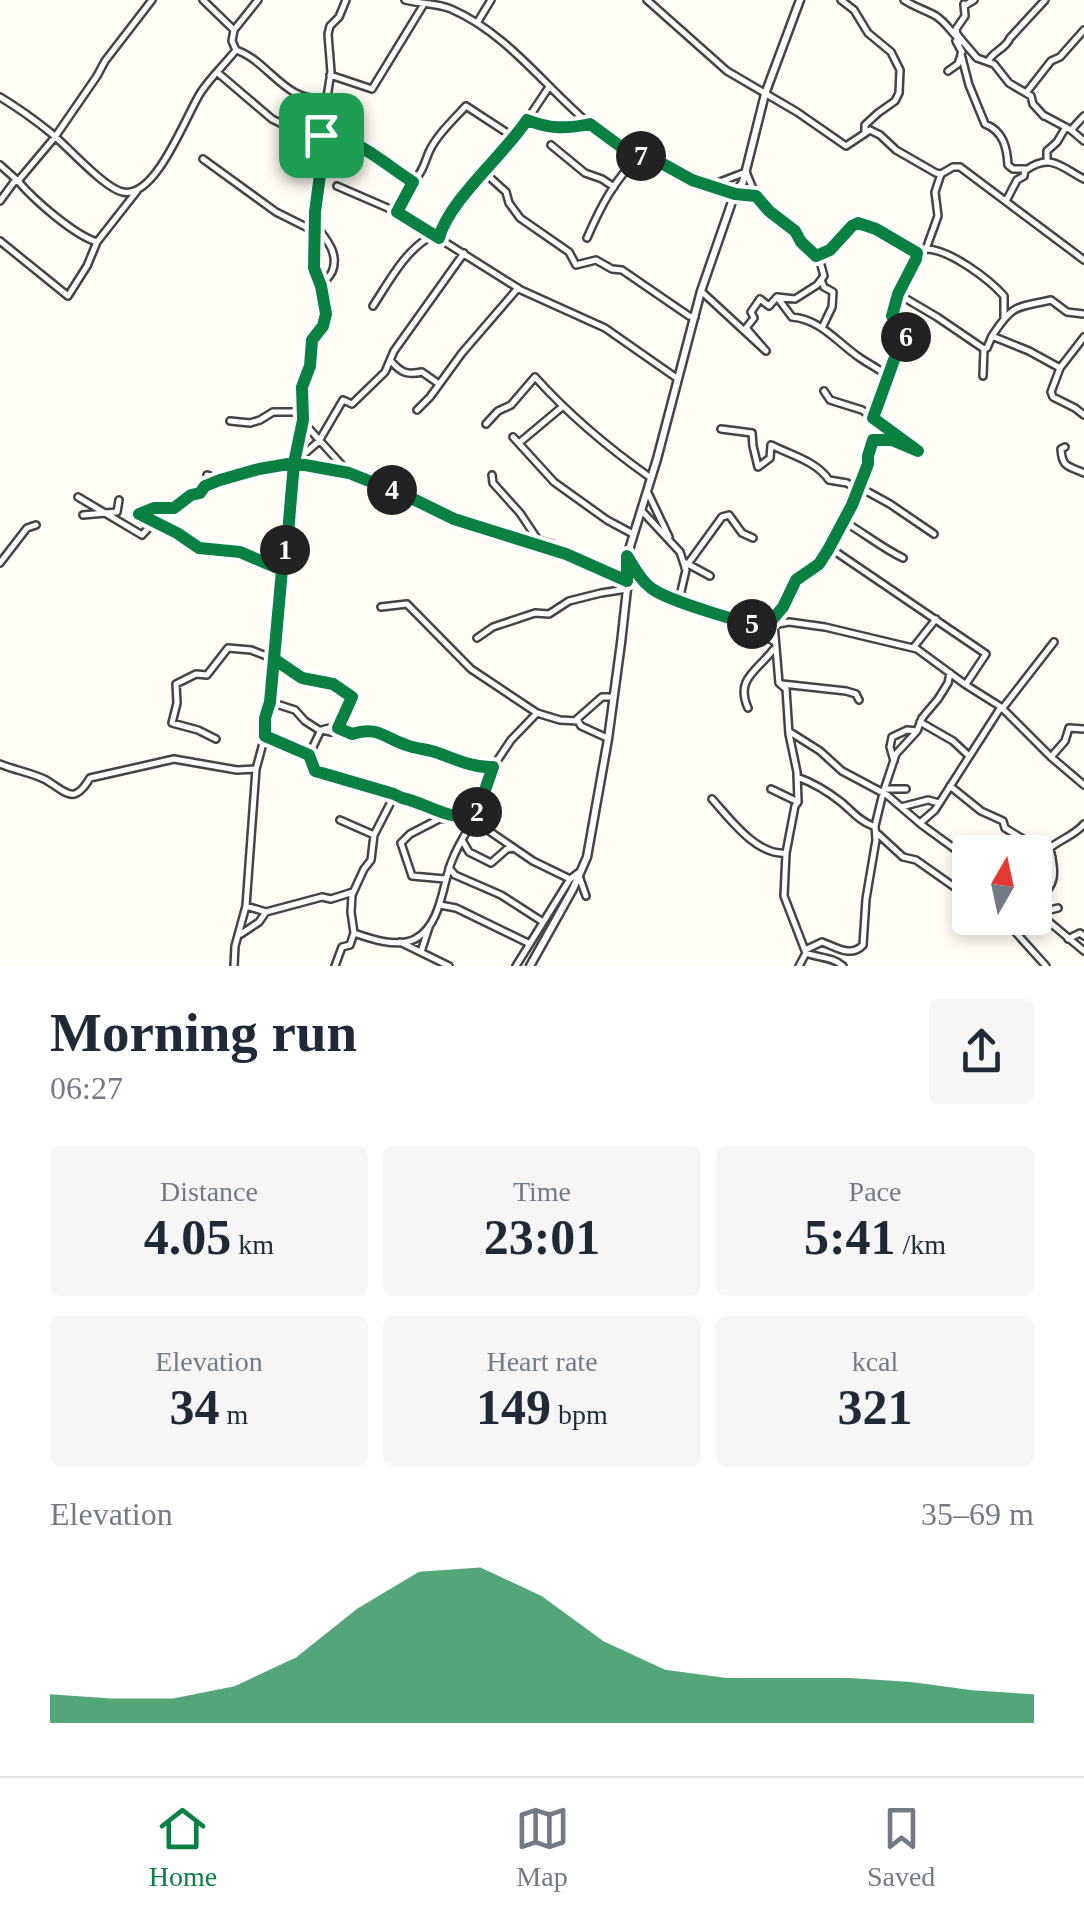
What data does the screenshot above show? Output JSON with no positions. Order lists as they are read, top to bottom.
{
  "north": "top",
  "page": {
    "pins": [
      "7",
      "6",
      "4",
      "1",
      "5",
      "2"
    ],
    "heading": ["Morning run", "06:27"],
    "stats": [
      ["Distance", "4.05 km"],
      ["Time", "23:01"],
      ["Pace", "5:41 /km"],
      ["Elevation", "34 m"],
      ["Heart rate", "149 bpm"],
      ["kcal", "321"]
    ],
    "chart": ["Elevation", "35–69 m"],
    "tabs": ["Home", "Map", "Saved"]
  }
}
